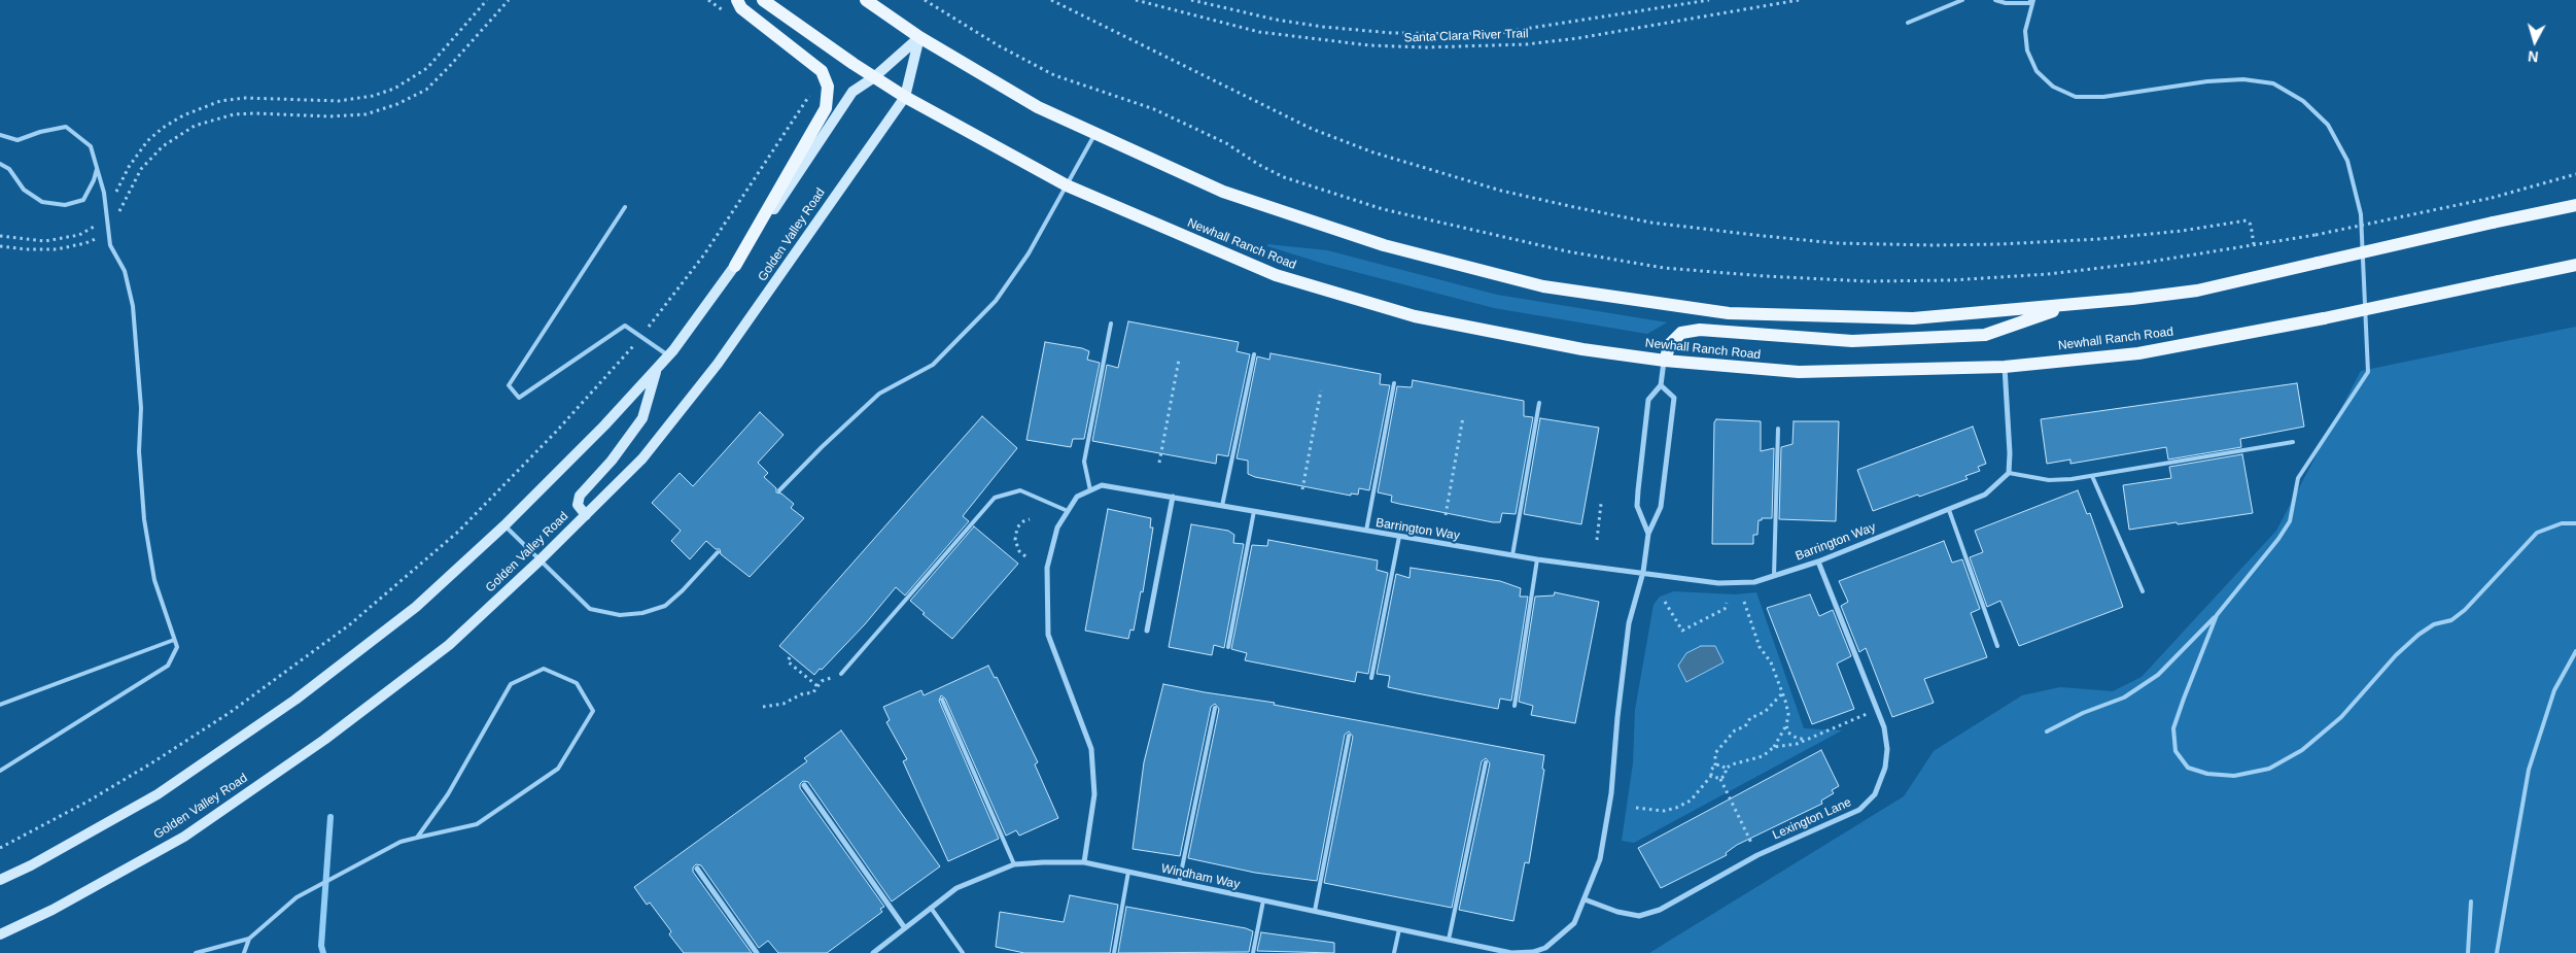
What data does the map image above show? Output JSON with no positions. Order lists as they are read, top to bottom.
{
  "streets": {
    "main road": ["Golden Valley Road", "Newhall Ranch Road"],
    "street": ["Barrington Way", "Lexington Lane", "Windham Way"],
    "path": ["Santa Clara River Trail"]
  },
  "crossings": [
    ["Golden Valley Road", "Newhall Ranch Road"],
    ["Barrington Way", "Lexington Lane"],
    ["Lexington Lane", "Windham Way"]
  ],
  "north": "bottom"
}
